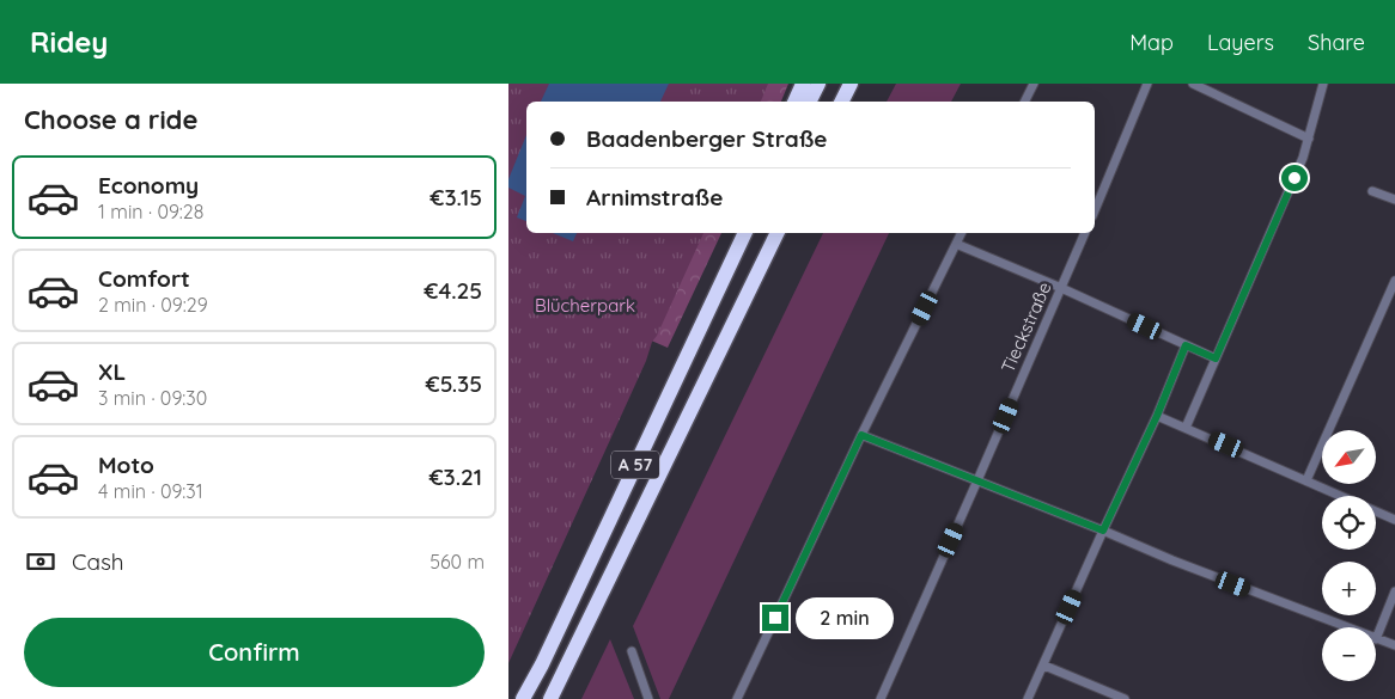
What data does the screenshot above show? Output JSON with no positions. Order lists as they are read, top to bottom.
{
  "streets": {
    "highway": ["A 57"],
    "street": ["Tieckstraße"]
  },
  "parks": ["Blücherpark"],
  "north": "bottom left",
  "page": {
    "header": "Ridey",
    "nav": ["Map", "Layers", "Share"],
    "heading": "Choose a ride",
    "banner": ["Baadenberger Straße", "Arnimstraße"],
    "list": [
      {
        "name": "Economy",
        "note": "1 min · 09:28",
        "value": "€3.15"
      },
      {
        "name": "Comfort",
        "note": "2 min · 09:29",
        "value": "€4.25"
      },
      {
        "name": "XL",
        "note": "3 min · 09:30",
        "value": "€5.35"
      },
      {
        "name": "Moto",
        "note": "4 min · 09:31",
        "value": "€3.21"
      }
    ],
    "map_buttons": ["+", "−"],
    "pay": ["Cash", "560 m"],
    "bubble": "2 min",
    "buttons": "Confirm"
  }
}
